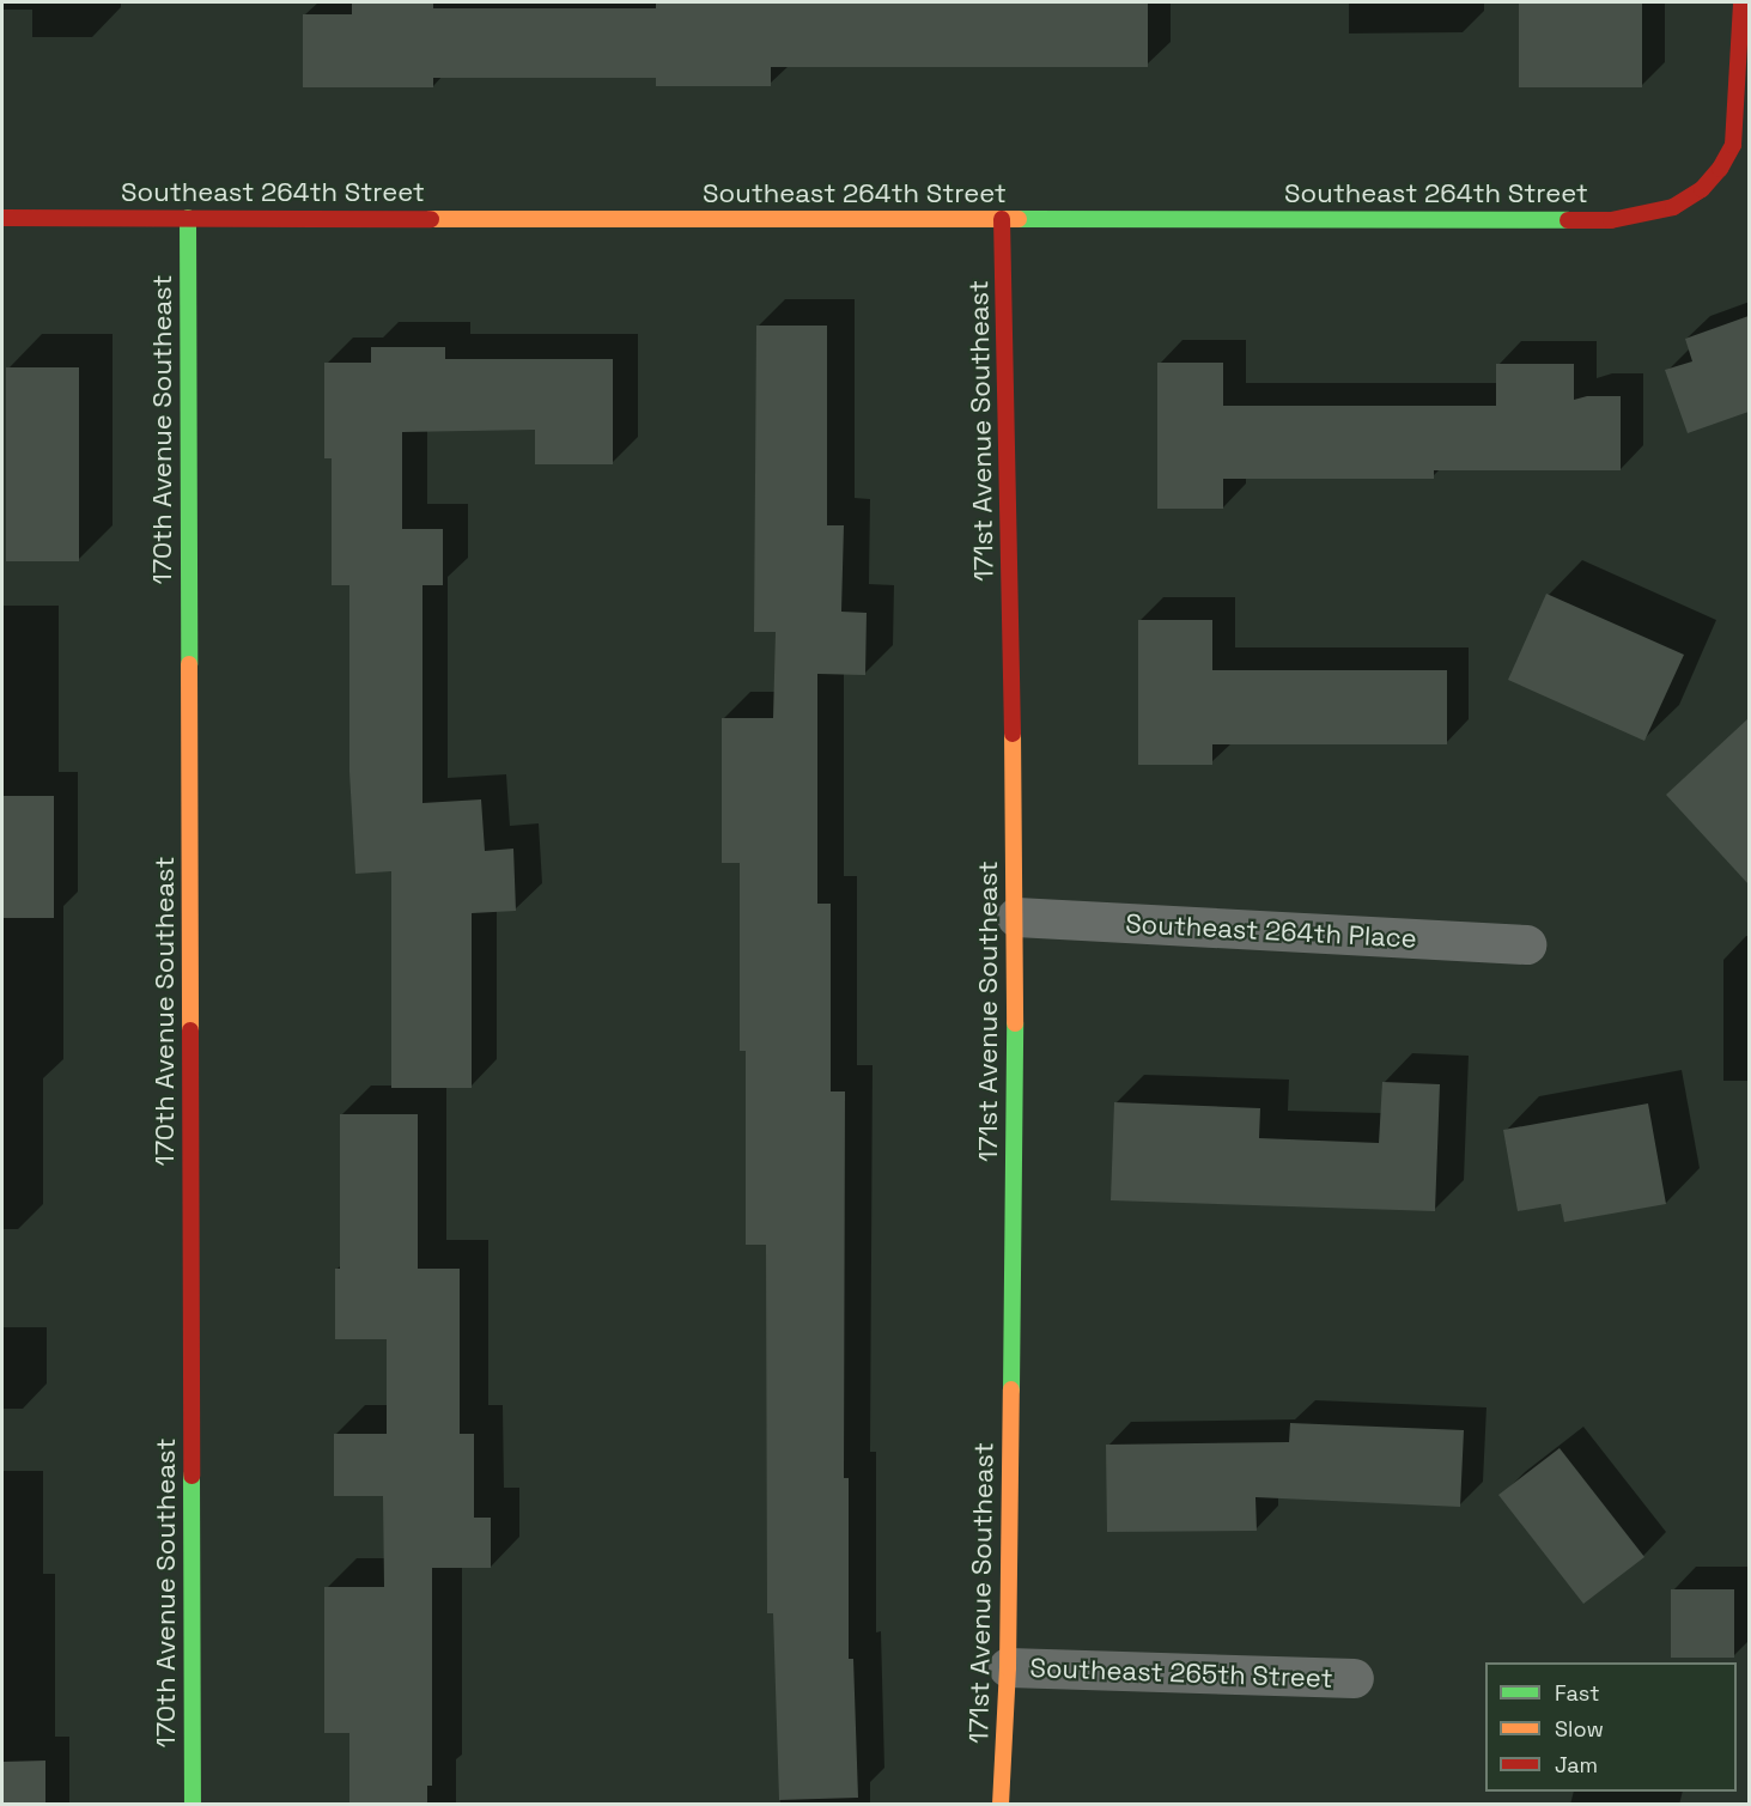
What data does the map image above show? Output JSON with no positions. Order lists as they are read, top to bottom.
{
  "streets": {
    "street": [
      "Southeast 264th Street",
      "170th Avenue Southeast",
      "171st Avenue Southeast",
      "Southeast 264th Place",
      "Southeast 265th Street"
    ]
  },
  "crossings": [
    ["Southeast 264th Street", "170th Avenue Southeast"],
    ["Southeast 264th Street", "171st Avenue Southeast"],
    ["171st Avenue Southeast", "Southeast 264th Place"],
    ["171st Avenue Southeast", "Southeast 265th Street"]
  ],
  "legend": ["Fast", "Slow", "Jam"]
}
